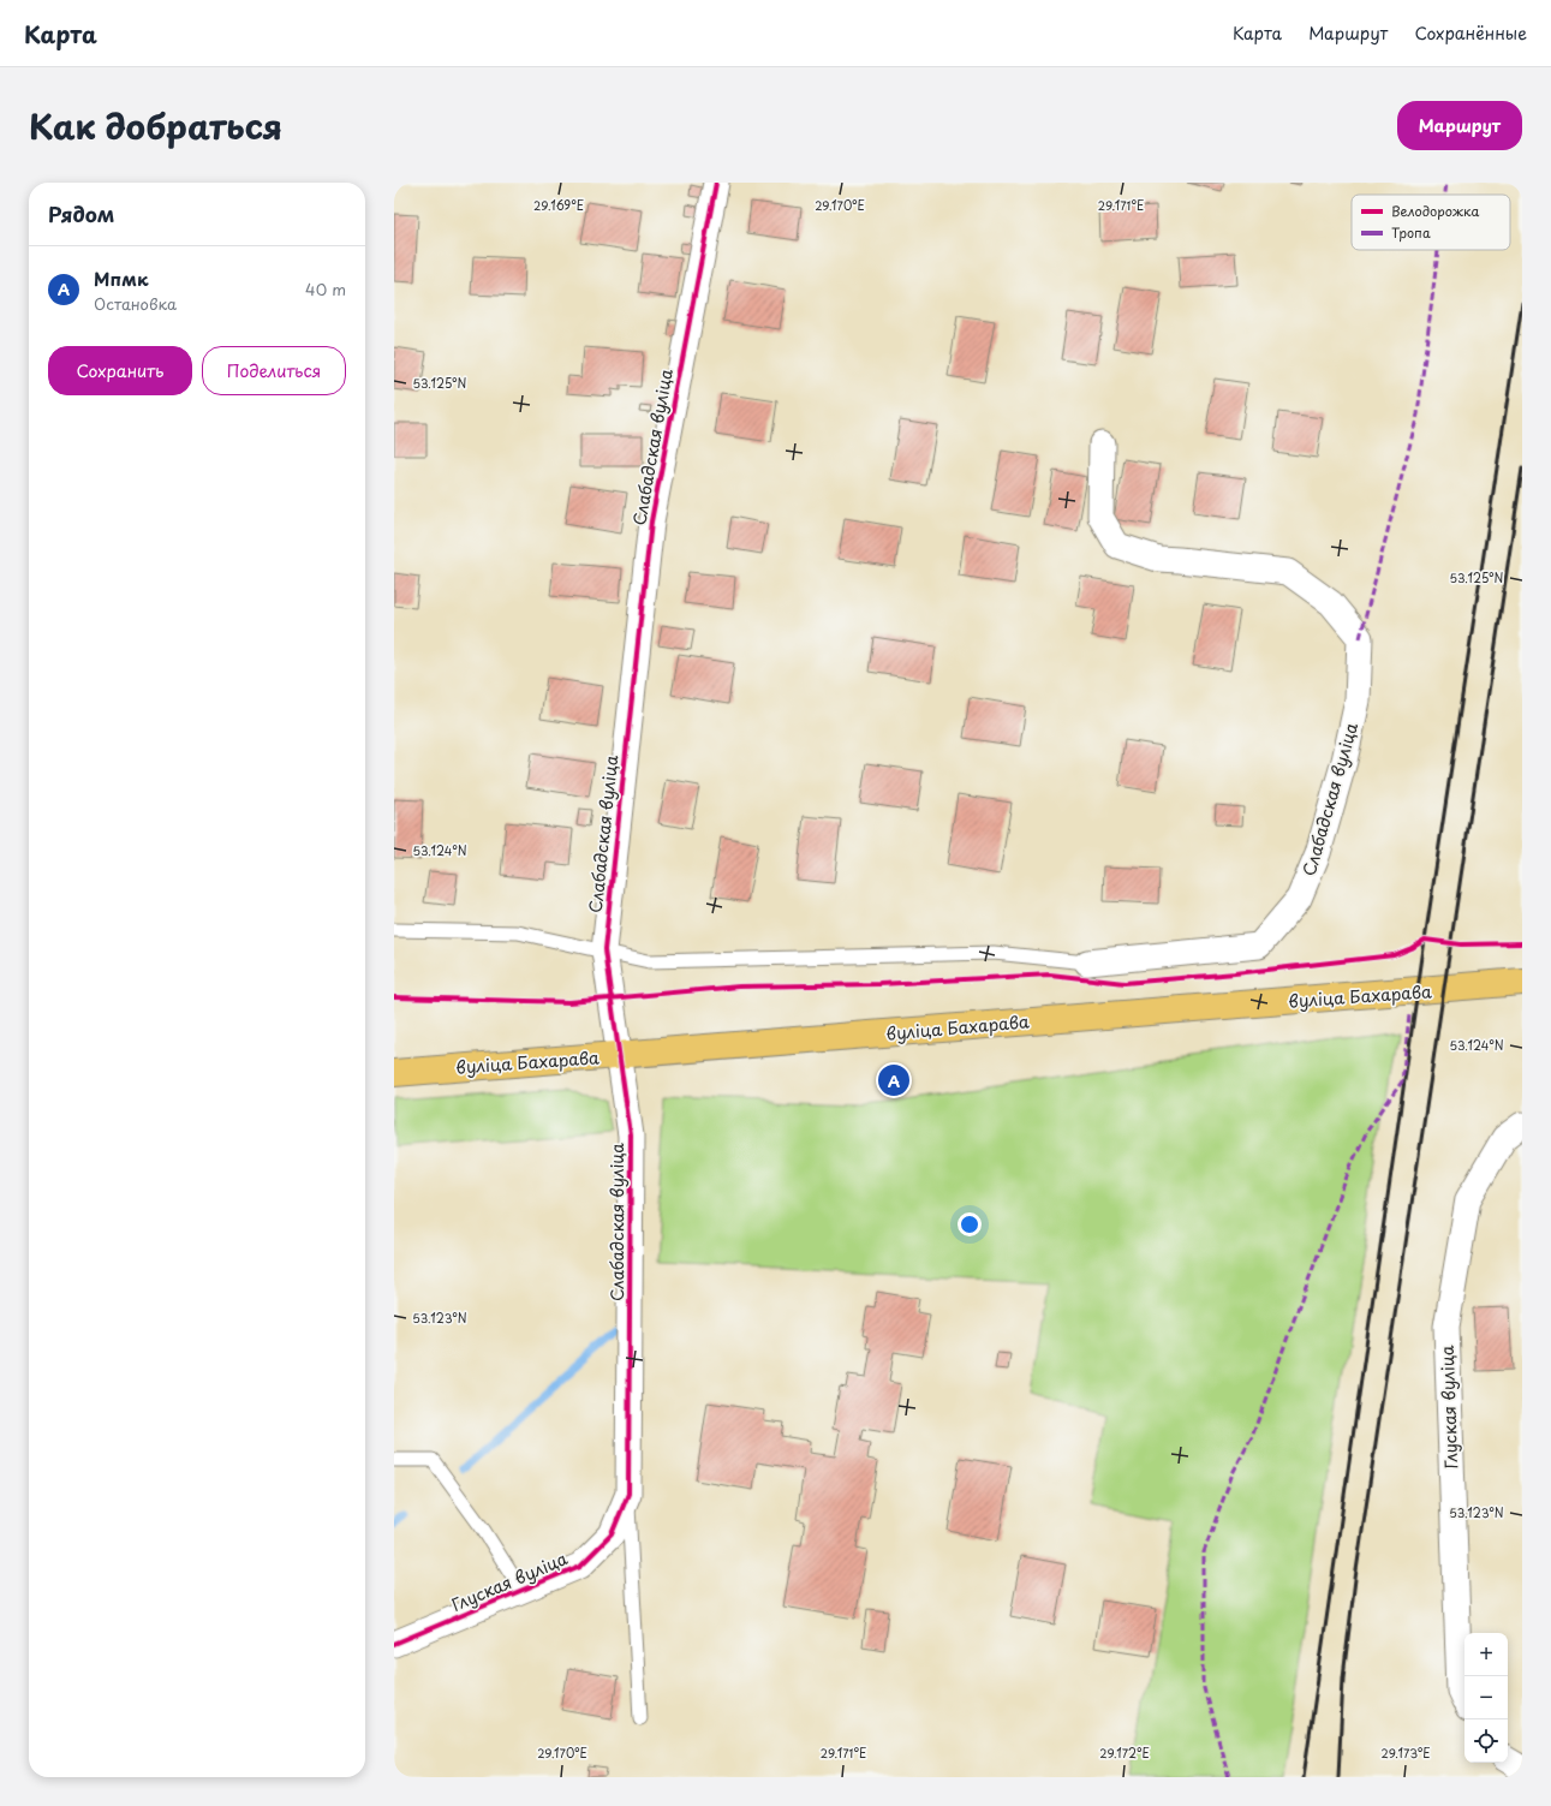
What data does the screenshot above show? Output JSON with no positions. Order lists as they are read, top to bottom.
{
  "streets": {
    "main road": ["вуліца Бахарава"],
    "street": ["Слабадская вуліца", "Глуская вуліца"]
  },
  "crossings": [
    ["Слабадская вуліца", "вуліца Бахарава"],
    ["Слабадская вуліца", "Глуская вуліца"]
  ],
  "legend": ["Велодорожка", "Тропа"],
  "page": {
    "header": "Карта",
    "nav": ["Карта", "Маршрут", "Сохранённые"],
    "title": "Как добраться",
    "buttons": [
      "Маршрут",
      ["Сохранить", "Поделиться"]
    ],
    "heading": "Рядом",
    "list": [
      {
        "mark": "A",
        "name": "Мпмк",
        "note": "Остановка",
        "value": "40 m"
      }
    ],
    "pins": "A",
    "map_buttons": ["+", "−"]
  },
  "coordinates": [
    "29.170°E",
    "29.171°E",
    "29.169°E",
    "53.125°N",
    "53.124°N",
    "53.123°N",
    "29.172°E",
    "29.173°E"
  ]
}
